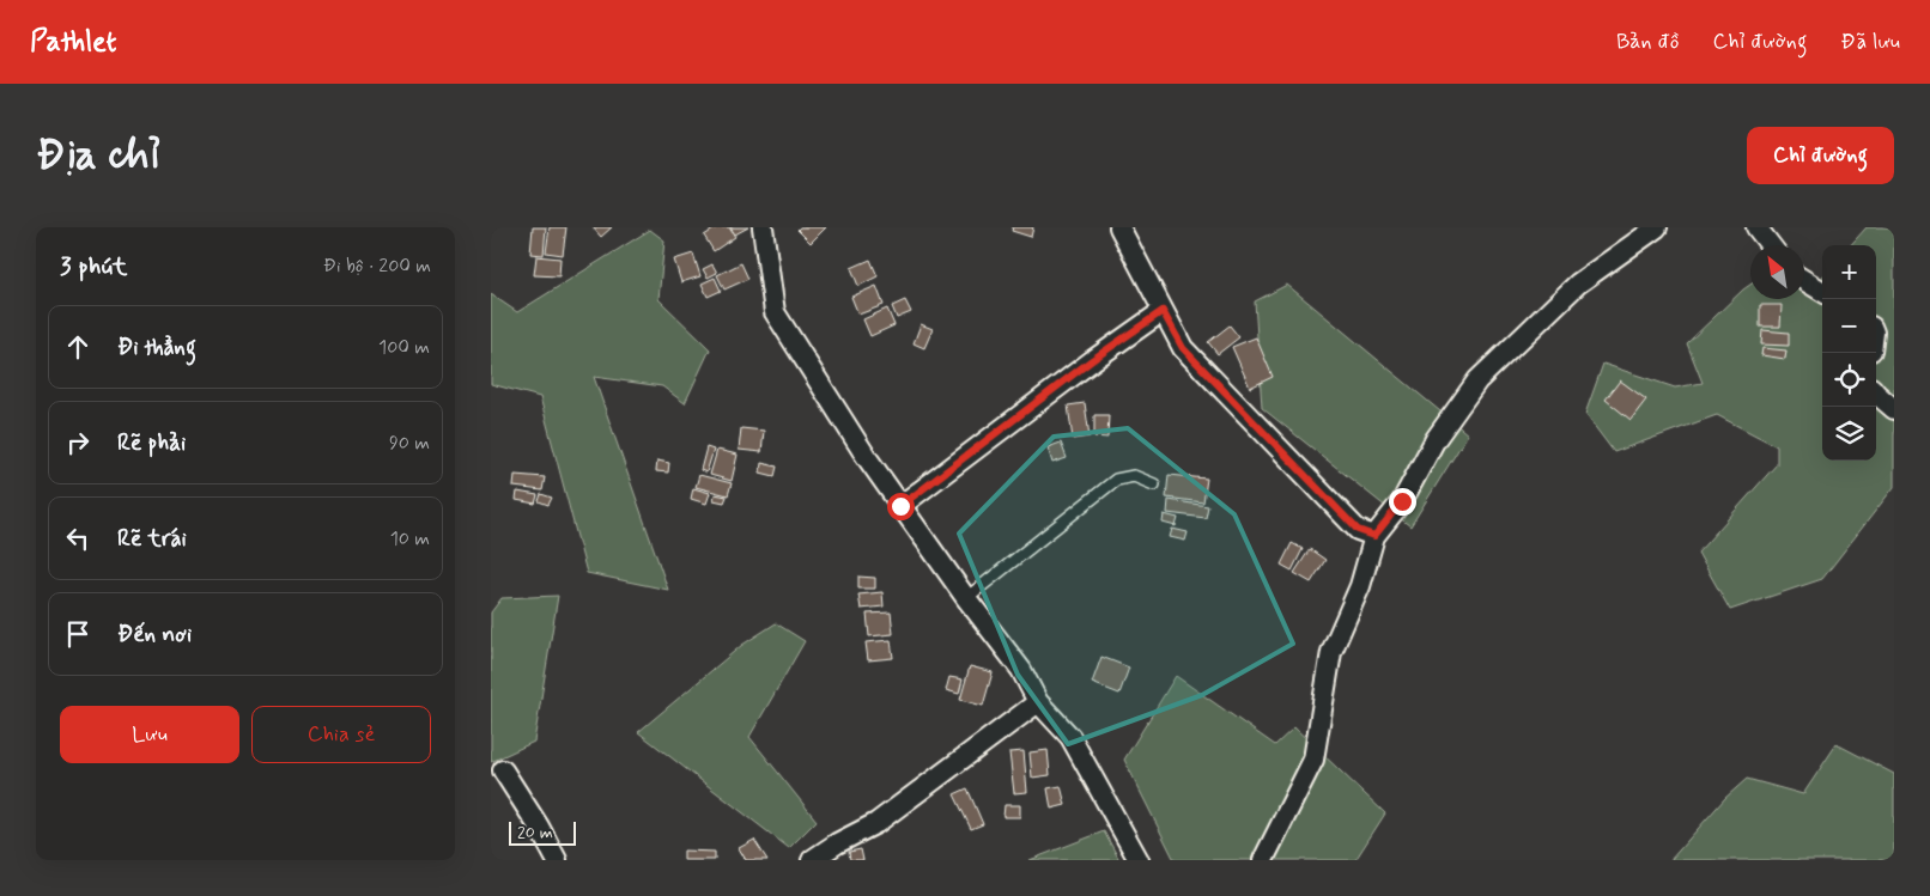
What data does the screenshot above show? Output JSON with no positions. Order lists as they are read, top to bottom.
{
  "scale_bar": "20 m",
  "north": "top left",
  "page": {
    "header": "Pathlet",
    "nav": ["Bản đồ", "Chỉ đường", "Đã lưu"],
    "buttons": [
      "Chỉ đường",
      ["Lưu", "Chia sẻ"]
    ],
    "title": "Địa chỉ",
    "heading": ["3 phút", "Đi bộ · 200 m"],
    "map_buttons": ["+", "−"],
    "list": [
      ["Đi thẳng", "100 m"],
      ["Rẽ phải", "90 m"],
      ["Rẽ trái", "10 m"],
      "Đến nơi"
    ],
    "scale": "20 m"
  }
}
